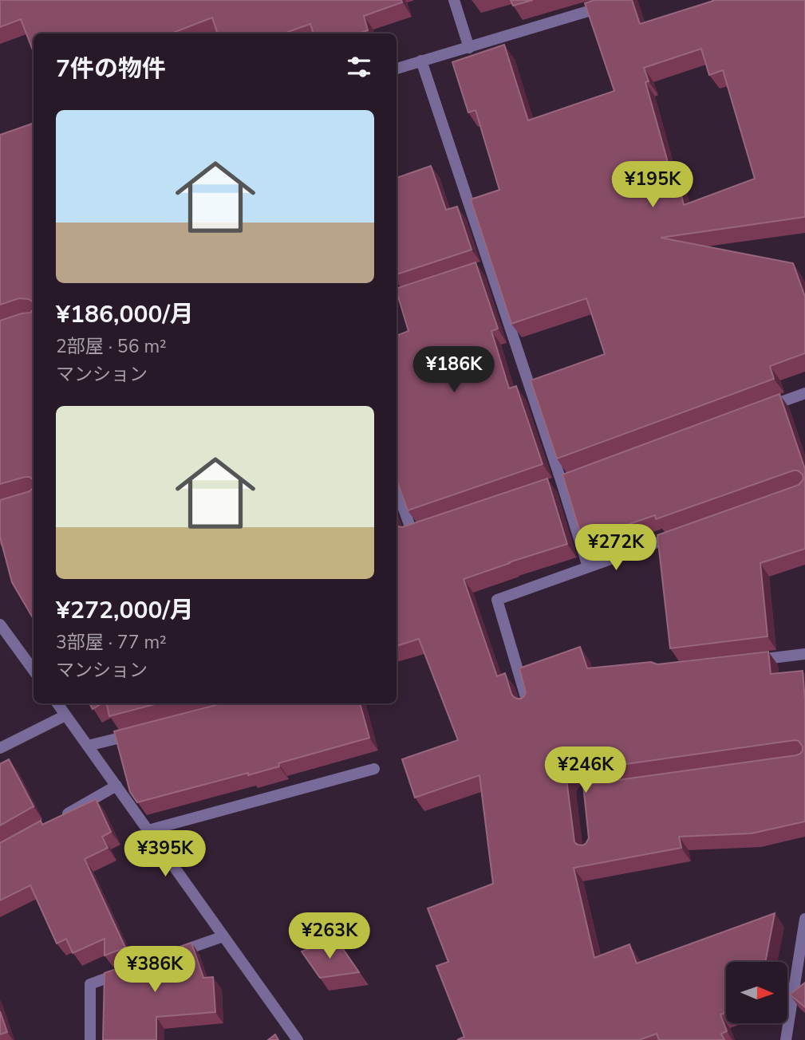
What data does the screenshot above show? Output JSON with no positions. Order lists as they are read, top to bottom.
{
  "north": "right",
  "page": {
    "heading": "7件の物件",
    "list": [
      {
        "name": "¥186,000/月",
        "note": "2部屋 · 56 m² · マンション"
      },
      {
        "name": "¥272,000/月",
        "note": "3部屋 · 77 m² · マンション"
      }
    ],
    "price": [
      "¥195K",
      "¥186K",
      "¥272K",
      "¥246K",
      "¥395K",
      "¥263K",
      "¥386K"
    ]
  }
}
